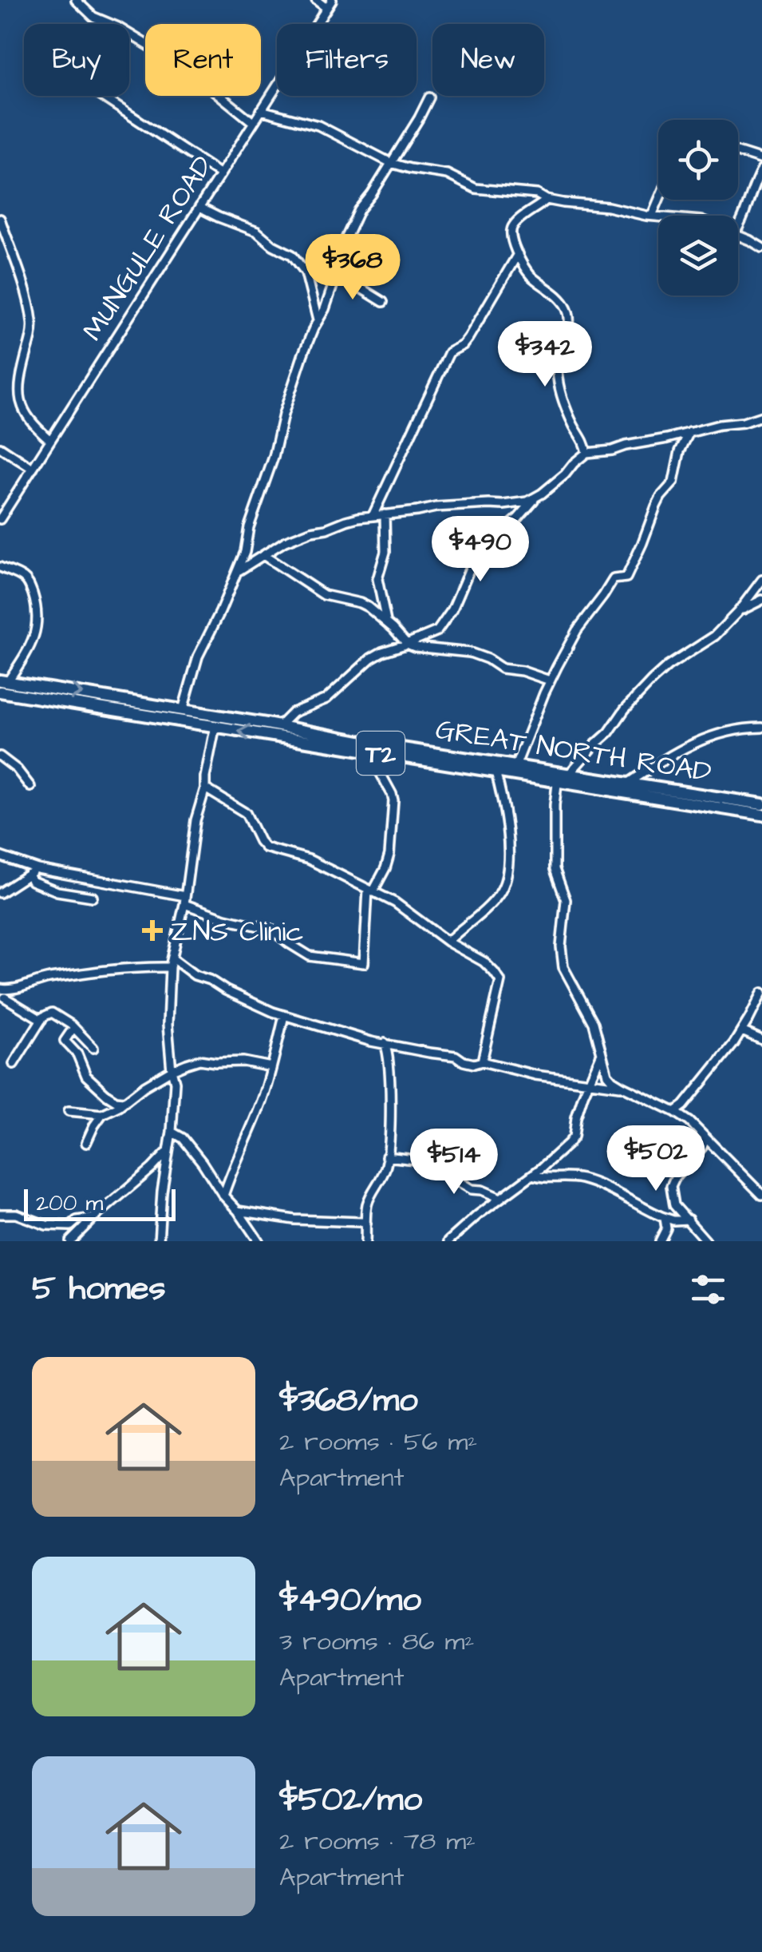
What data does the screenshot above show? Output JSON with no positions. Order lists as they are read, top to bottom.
{
  "streets": {
    "highway": ["GREAT NORTH ROAD", "T2"],
    "street": ["MUNGULE ROAD"]
  },
  "places": {
    "health": ["ZNS Clinic"]
  },
  "scale_bar": "200 m",
  "page": {
    "chip": [
      "Buy",
      "Rent",
      "Filters",
      "New"
    ],
    "price": [
      "$368",
      "$342",
      "$490",
      "$502",
      "$514"
    ],
    "scale": "200 m",
    "heading": "5 homes",
    "list": [
      {
        "name": "$368/mo",
        "note": "2 rooms · 56 m² · Apartment"
      },
      {
        "name": "$490/mo",
        "note": "3 rooms · 86 m² · Apartment"
      },
      {
        "name": "$502/mo",
        "note": "2 rooms · 78 m² · Apartment"
      }
    ]
  }
}
